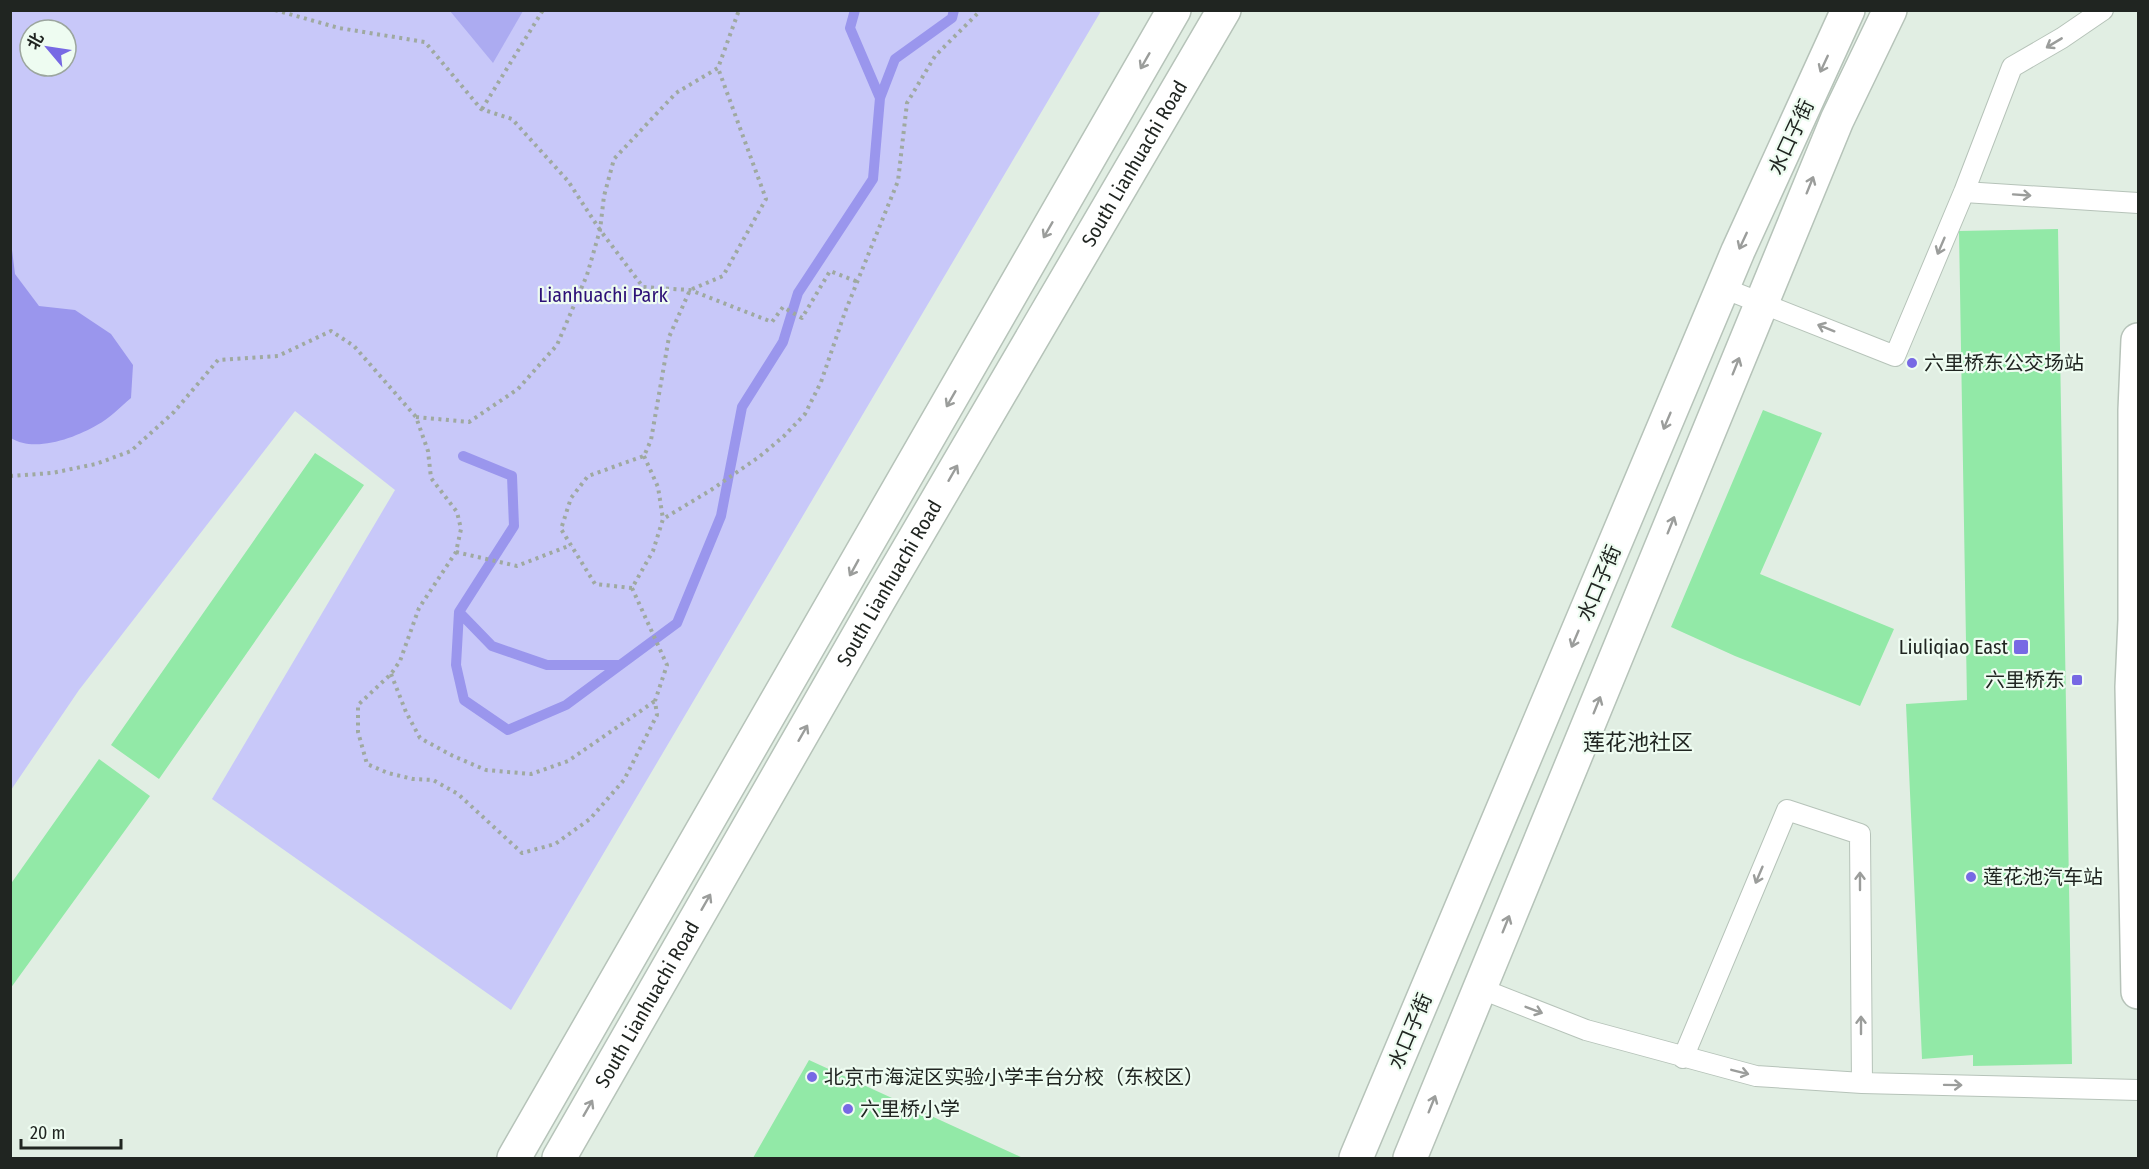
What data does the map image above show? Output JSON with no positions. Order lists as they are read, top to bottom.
{
  "streets": {
    "main road": ["水口子街", "South Lianhuachi Road"]
  },
  "districts": ["莲花池社区"],
  "parks": ["Lianhuachi Park"],
  "places": {
    "other": [
      "六里桥东公交场站",
      "莲花池汽车站",
      "北京市海淀区实验小学丰台分校（东校区）",
      "六里桥小学"
    ],
    "transit": ["Liuliqiao East", "六里桥东"]
  },
  "scale_bar": "20 m",
  "north": "top left"
}
